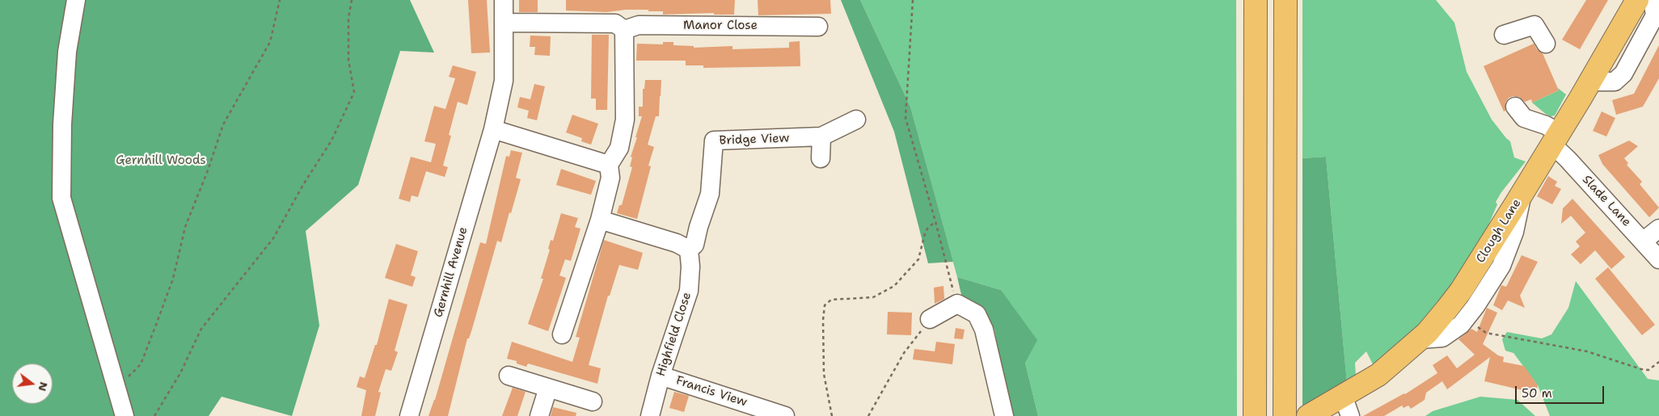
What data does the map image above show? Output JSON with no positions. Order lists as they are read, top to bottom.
{
  "streets": {
    "main road": ["Clough Lane"],
    "street": [
      "Manor Close",
      "Bridge View",
      "Slade Lane",
      "Gernhill Avenue",
      "Highfield Close",
      "Francis View"
    ]
  },
  "crossings": [
    ["Bridge View", "Highfield Close"],
    ["Slade Lane", "Clough Lane"],
    ["Highfield Close", "Francis View"]
  ],
  "parks": ["Gernhill Woods"],
  "scale_bar": "50 m",
  "north": "right"
}
